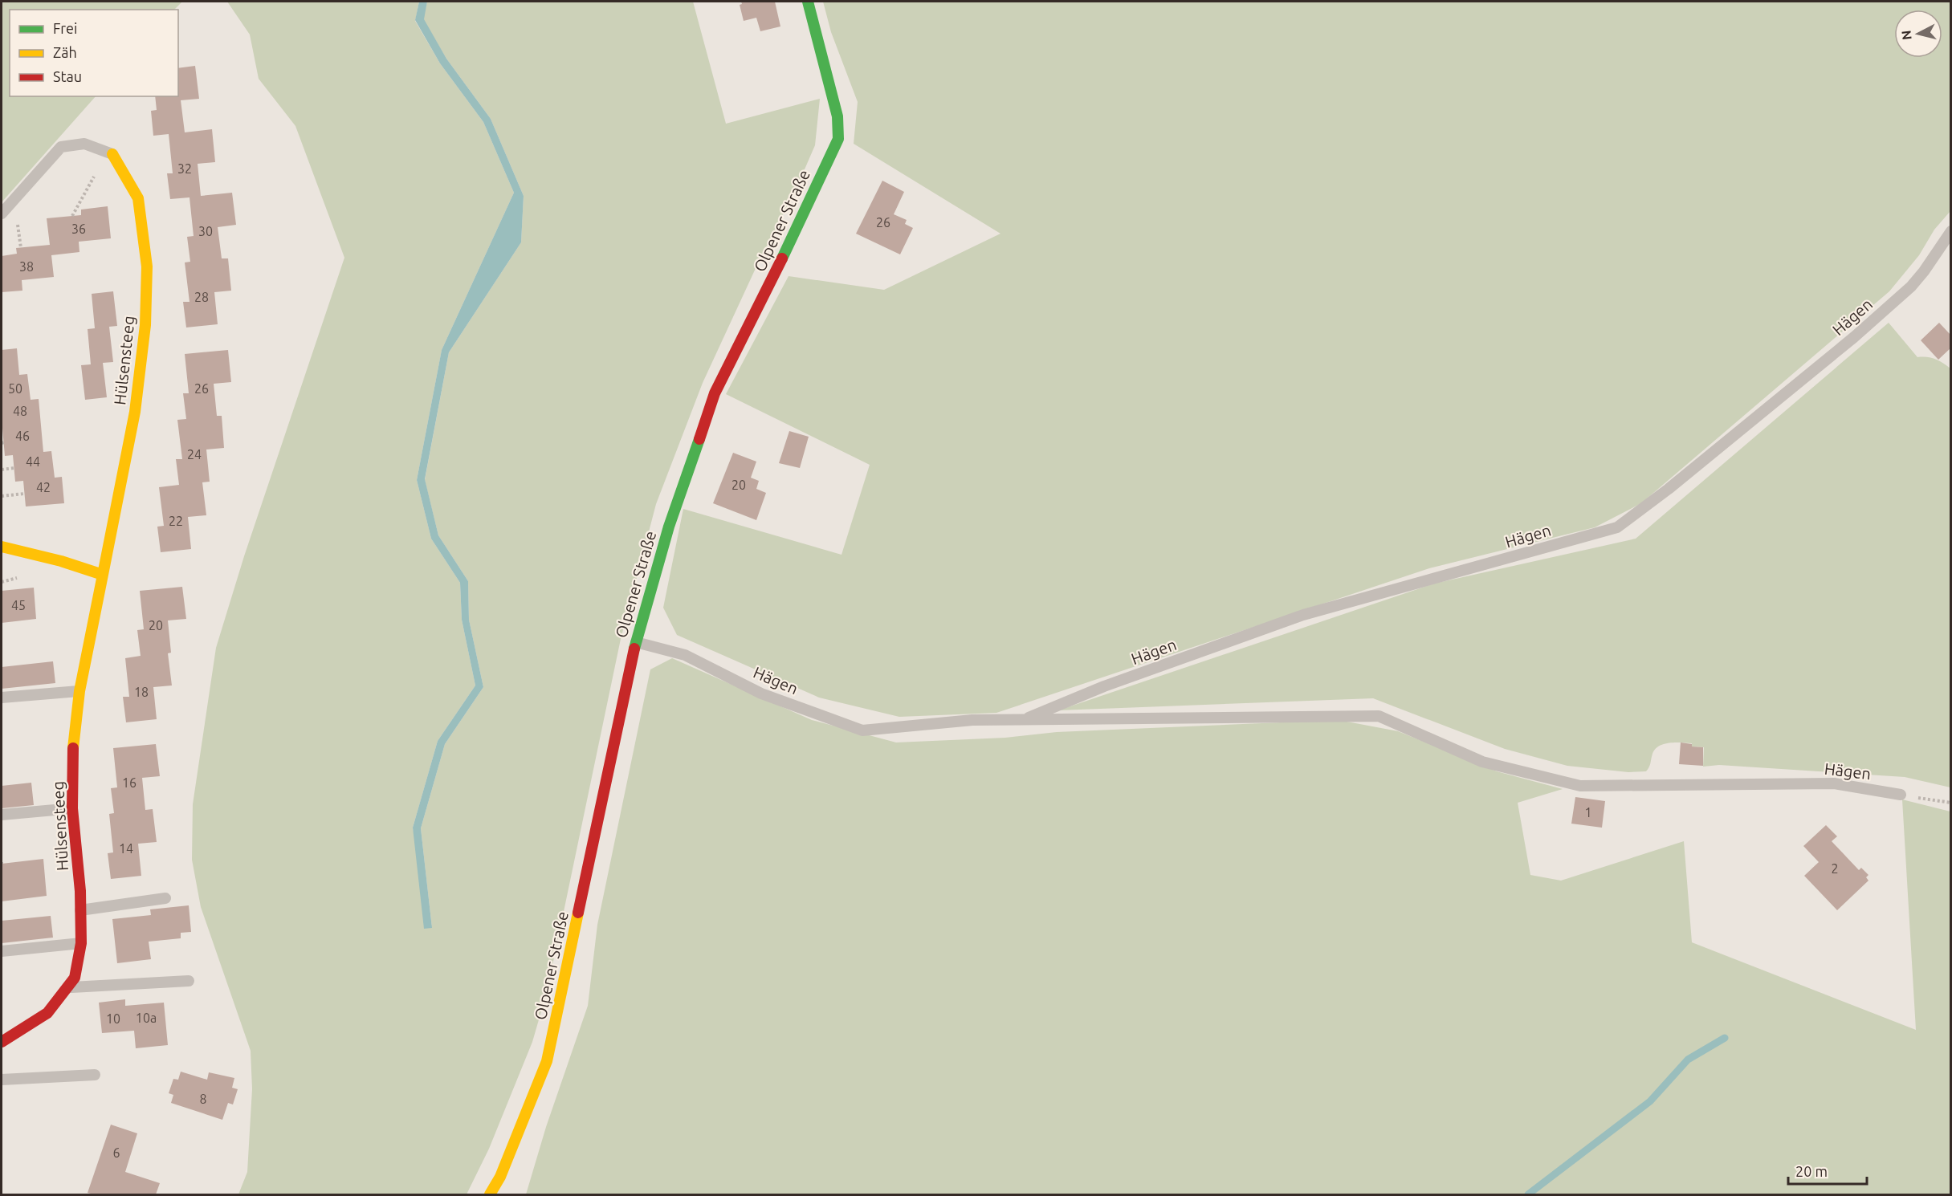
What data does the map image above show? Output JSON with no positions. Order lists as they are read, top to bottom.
{
  "streets": {
    "street": ["Olpener Straße", "Hülsensteeg"],
    "lane": ["Hägen"]
  },
  "crossings": [
    ["Olpener Straße", "Hägen"]
  ],
  "house_numbers": [
    "32",
    "26",
    "36",
    "30",
    "38",
    "28",
    "50",
    "26",
    "48",
    "46",
    "24",
    "44",
    "20",
    "42",
    "22",
    "45",
    "20",
    "18",
    "16",
    "1",
    "14",
    "2",
    "10a",
    "10",
    "8",
    "6"
  ],
  "legend": ["Frei", "Zäh", "Stau"],
  "scale_bar": "20 m",
  "north": "left"
}
